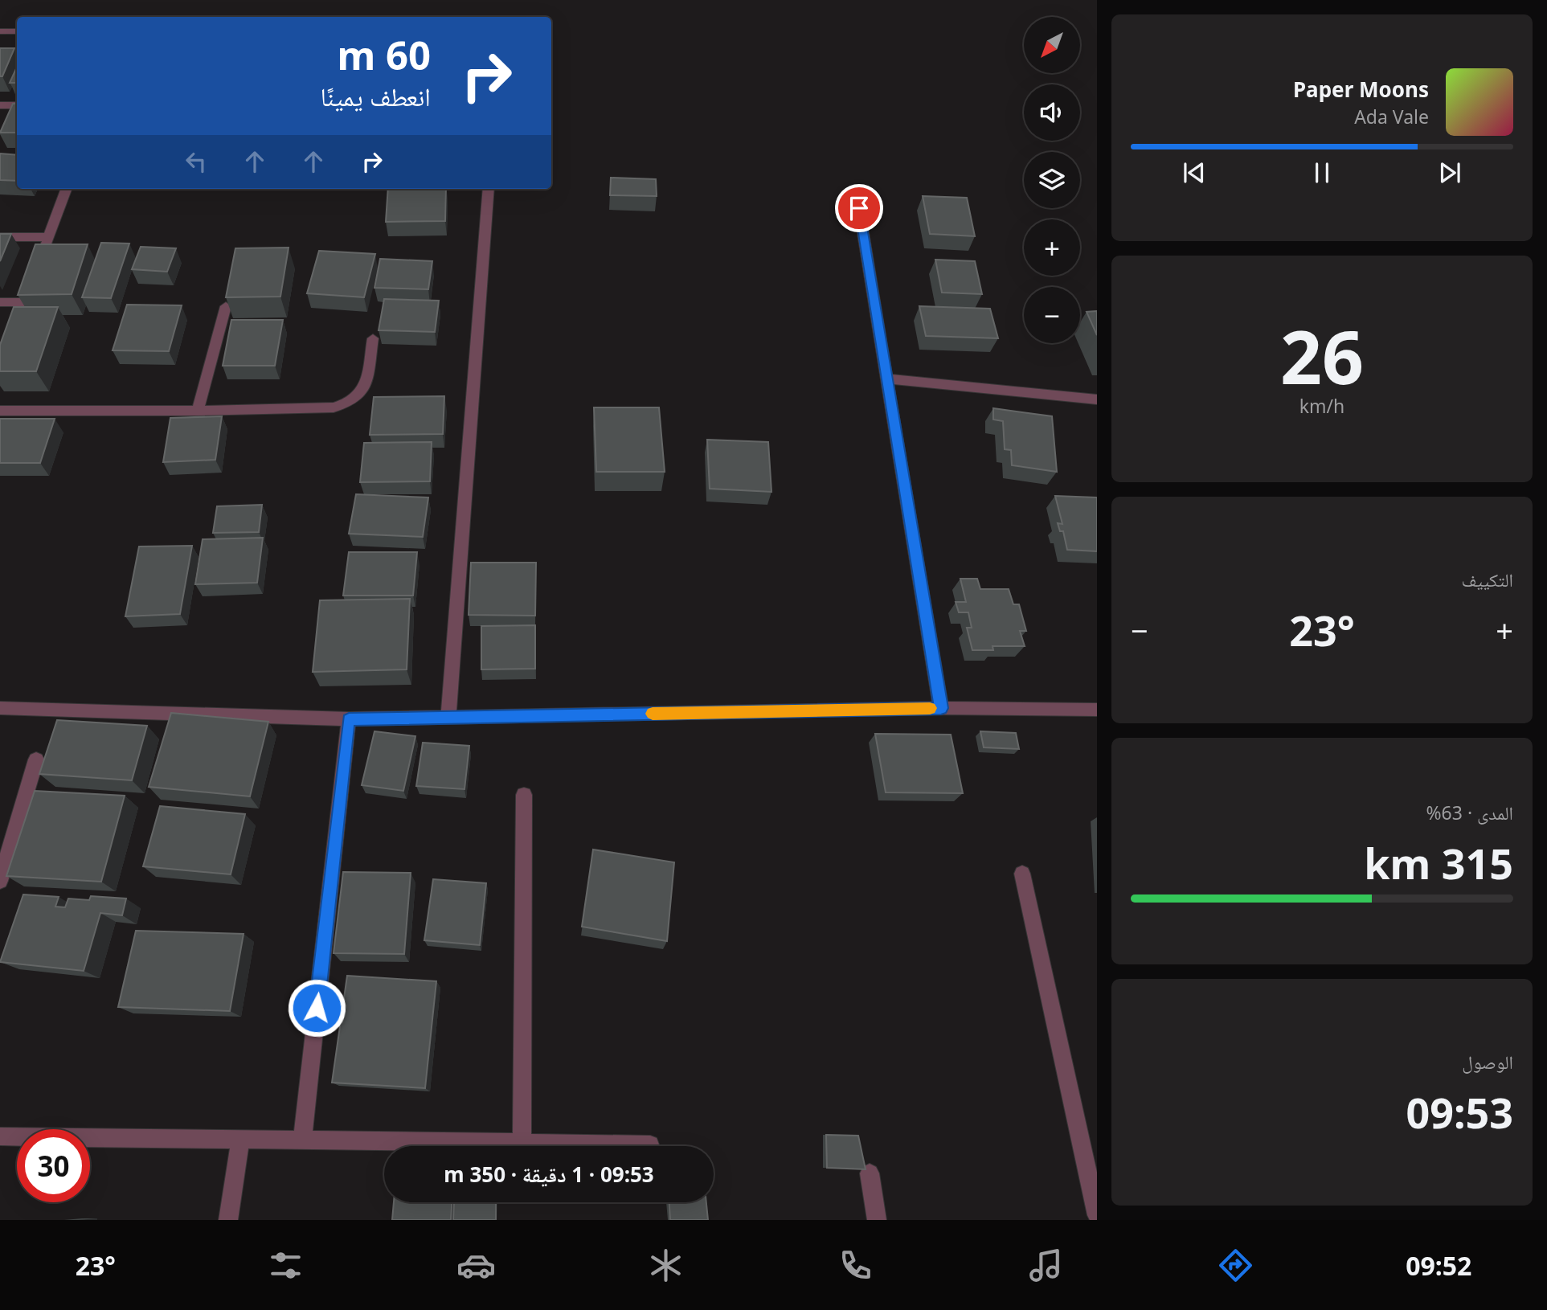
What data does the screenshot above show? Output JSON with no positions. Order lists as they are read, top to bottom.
{
  "north": "bottom left",
  "page": {
    "map_buttons": ["+", "−"],
    "turn": ["60 m", "انعطف يمينًا"],
    "song": ["Paper Moons", "Ada Vale"],
    "tile": [
      ["26", "km/h"],
      "التكييف",
      ["المدى · 63%", "315 km"],
      ["الوصول", "09:53"]
    ],
    "heat": ["−", "23°", "+"],
    "limit": "30",
    "trip": "09:53 · 1 دقيقة · 350 m",
    "tabs": ["09:52", "23°"]
  }
}
